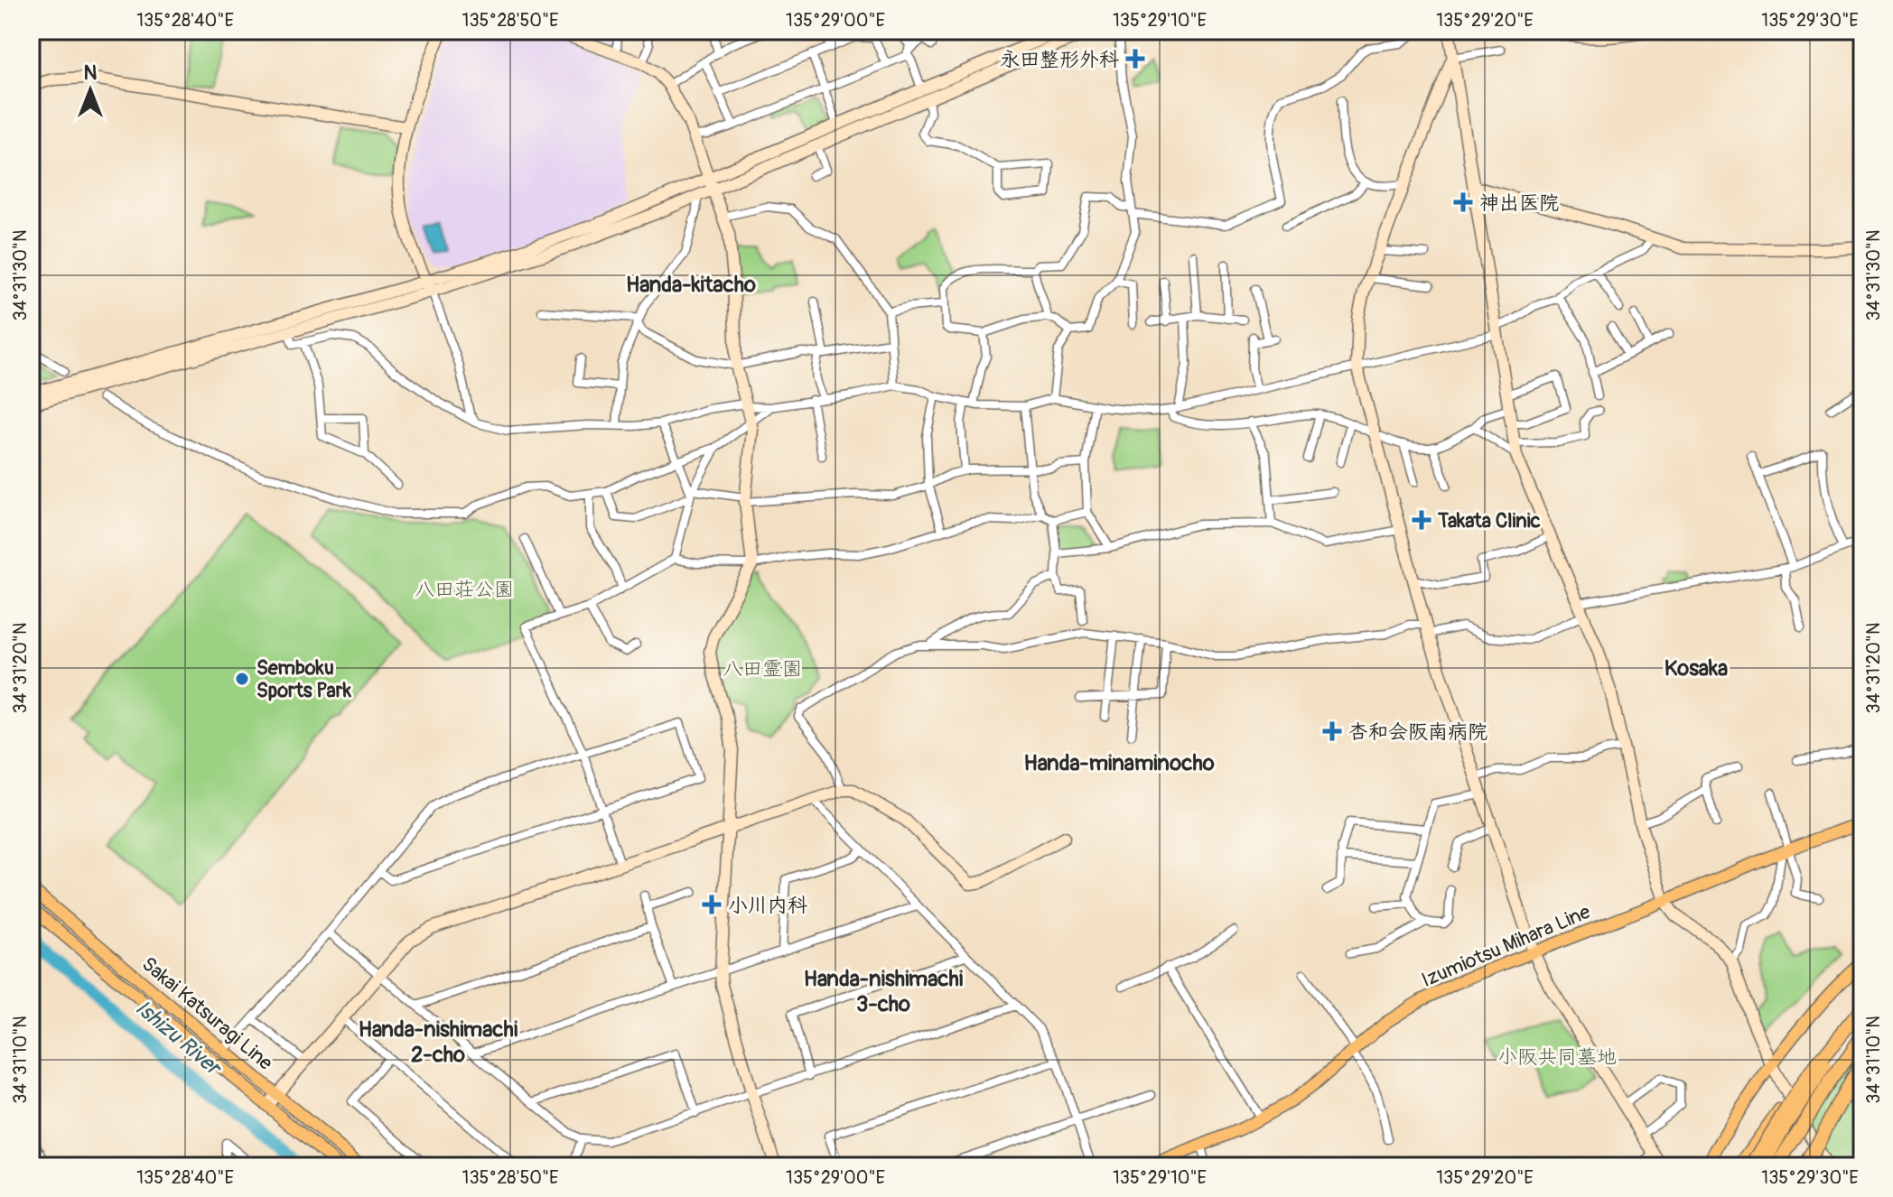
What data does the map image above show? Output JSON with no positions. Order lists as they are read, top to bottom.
{
  "streets": {
    "main road": ["Izumiotsu Mihara Line", "Sakai Katsuragi Line"]
  },
  "districts": [
    "Handa-kitacho",
    "Kosaka",
    "Handa-minaminocho",
    "Handa-nishimachi 3-cho",
    "Handa-nishimachi 2-cho"
  ],
  "water": ["Ishizu River"],
  "parks": ["八田荘公園", "八田霊園", "小阪共同墓地"],
  "places": {
    "health": [
      "永田整形外科",
      "神出医院",
      "Takata Clinic",
      "杏和会阪南病院",
      "小川内科"
    ],
    "other": ["Semboku Sports Park"]
  },
  "north": "top",
  "coordinates": [
    "135°28'40\"E",
    "135°28'50\"E",
    "135°29'00\"E",
    "135°29'10\"E",
    "135°29'20\"E",
    "135°29'30\"E",
    "34°31'30\"N",
    "34°31'20\"N",
    "34°31'10\"N"
  ]
}
